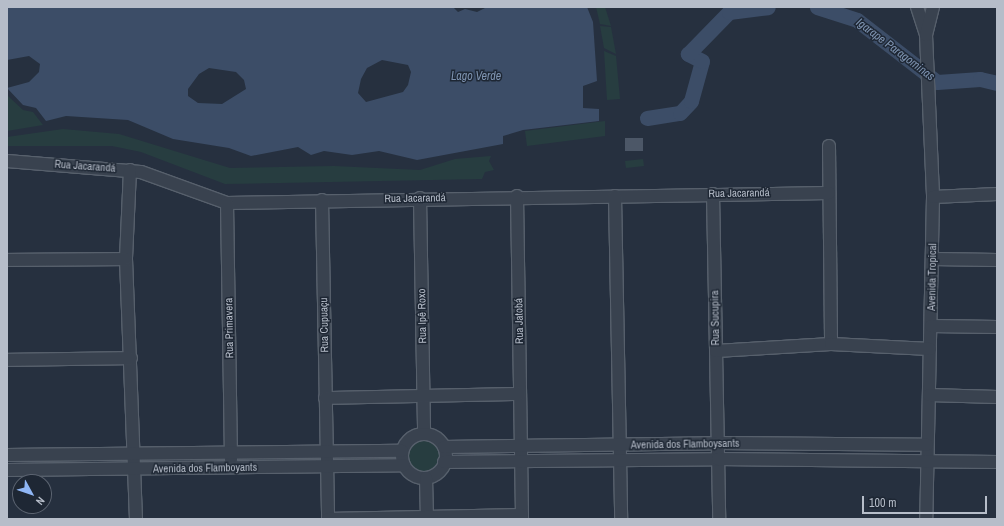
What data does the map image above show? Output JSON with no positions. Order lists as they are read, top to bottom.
{
  "streets": {
    "street": [
      "Rua Jacarandá",
      "Avenida Tropical",
      "Rua Ipê Roxo",
      "Rua Sucupira",
      "Rua Jatobá",
      "Rua Cupuaçu",
      "Rua Primavera",
      "Avenida dos Flamboysants",
      "Avenida dos Flamboyants"
    ]
  },
  "crossings": [
    ["Rua Jacarandá", "Rua Ipê Roxo"],
    ["Rua Jacarandá", "Rua Sucupira"],
    ["Rua Jacarandá", "Rua Jatobá"],
    ["Rua Jacarandá", "Rua Cupuaçu"],
    ["Rua Jacarandá", "Rua Primavera"],
    ["Avenida Tropical", "Avenida dos Flamboysants"],
    ["Rua Ipê Roxo", "Avenida dos Flamboysants"],
    ["Rua Ipê Roxo", "Avenida dos Flamboyants"],
    ["Rua Sucupira", "Avenida dos Flamboysants"],
    ["Rua Jatobá", "Avenida dos Flamboysants"],
    ["Rua Cupuaçu", "Avenida dos Flamboyants"],
    ["Rua Primavera", "Avenida dos Flamboyants"],
    ["Avenida dos Flamboysants", "Avenida dos Flamboyants"]
  ],
  "water": ["Igarape Paragominas", "Lago Verde"],
  "scale_bar": "100 m",
  "north": "bottom right"
}
